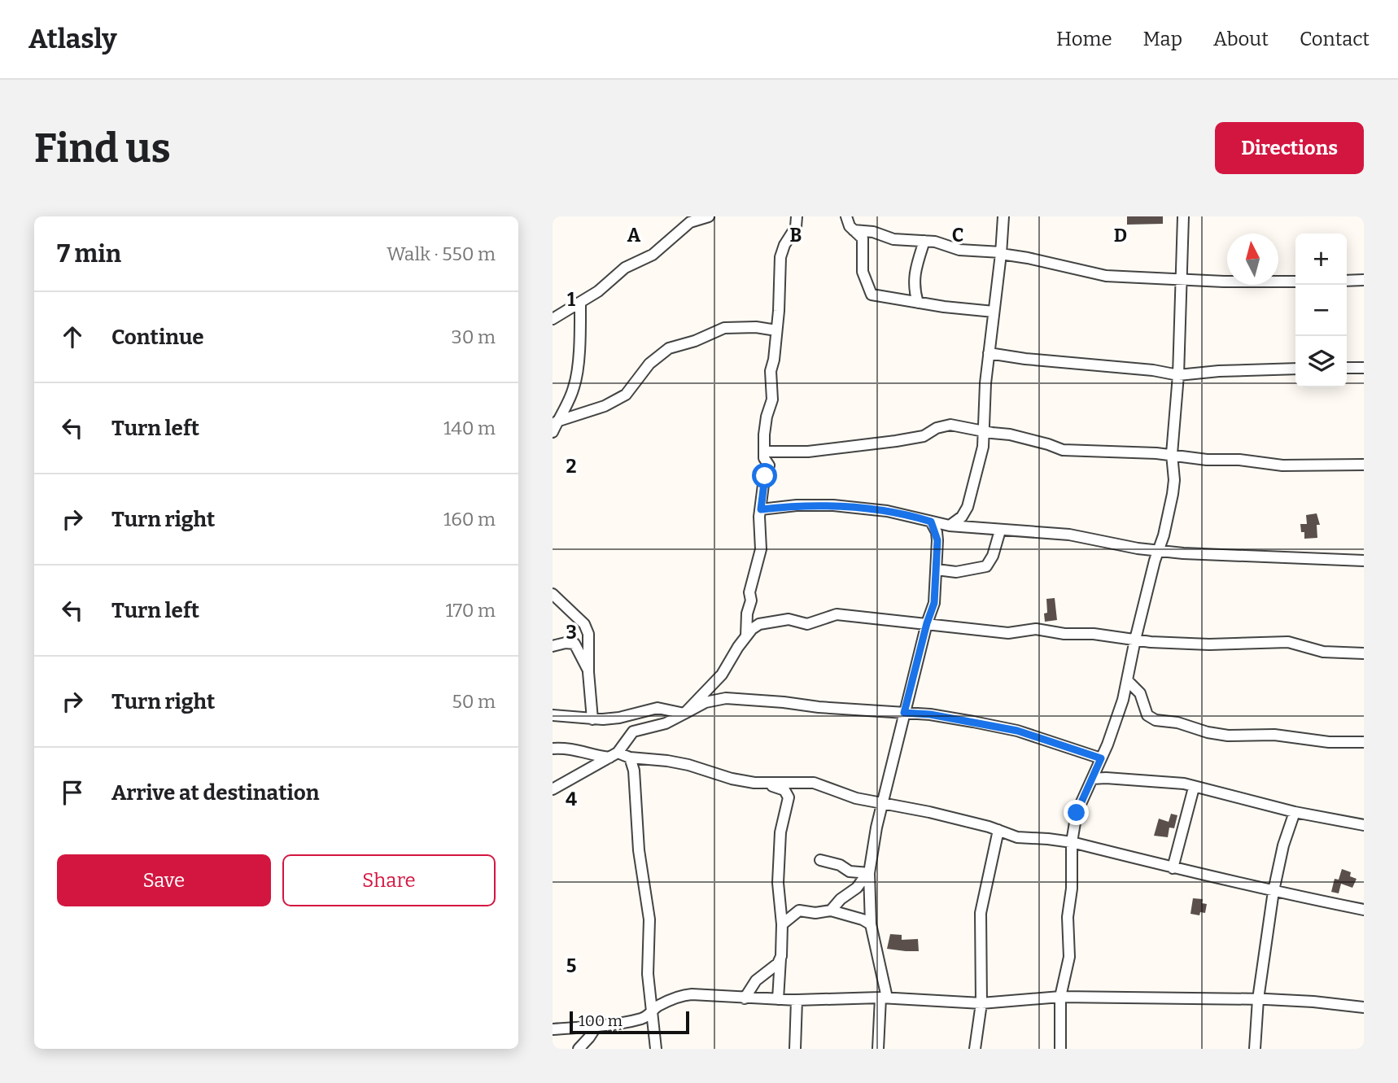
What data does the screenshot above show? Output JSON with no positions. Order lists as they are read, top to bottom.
{
  "scale_bar": "100 m",
  "north": "top",
  "page": {
    "header": "Atlasly",
    "nav": [
      "Home",
      "Map",
      "About",
      "Contact"
    ],
    "buttons": [
      "Directions",
      ["Save", "Share"]
    ],
    "title": "Find us",
    "heading": ["7 min", "Walk · 550 m"],
    "map_buttons": ["+", "−"],
    "list": [
      ["Continue", "30 m"],
      ["Turn left", "140 m"],
      ["Turn right", "160 m"],
      ["Turn left", "170 m"],
      ["Turn right", "50 m"],
      "Arrive at destination"
    ],
    "scale": "100 m"
  },
  "grid": {
    "columns": [
      "A",
      "B",
      "C",
      "D"
    ],
    "rows": [
      "1",
      "2",
      "3",
      "4",
      "5"
    ]
  }
}
